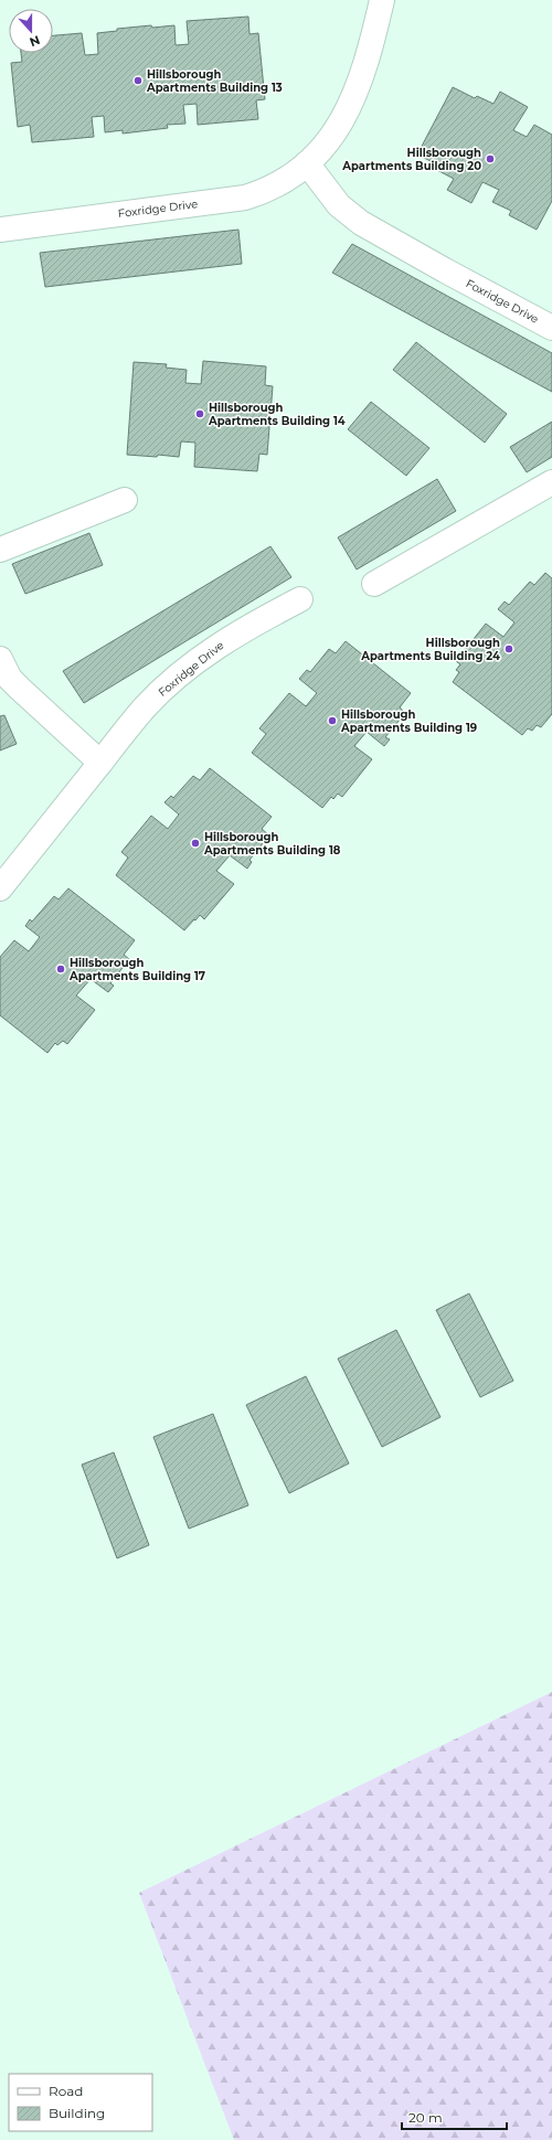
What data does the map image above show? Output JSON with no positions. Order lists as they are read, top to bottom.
{
  "streets": {
    "street": ["Foxridge Drive"]
  },
  "places": [
    "Hillsborough Apartments Building 13",
    "Hillsborough Apartments Building 20",
    "Hillsborough Apartments Building 14",
    "Hillsborough Apartments Building 24",
    "Hillsborough Apartments Building 19",
    "Hillsborough Apartments Building 18",
    "Hillsborough Apartments Building 17"
  ],
  "legend": ["Road", "Building"],
  "scale_bar": "20 m",
  "north": "bottom"
}
